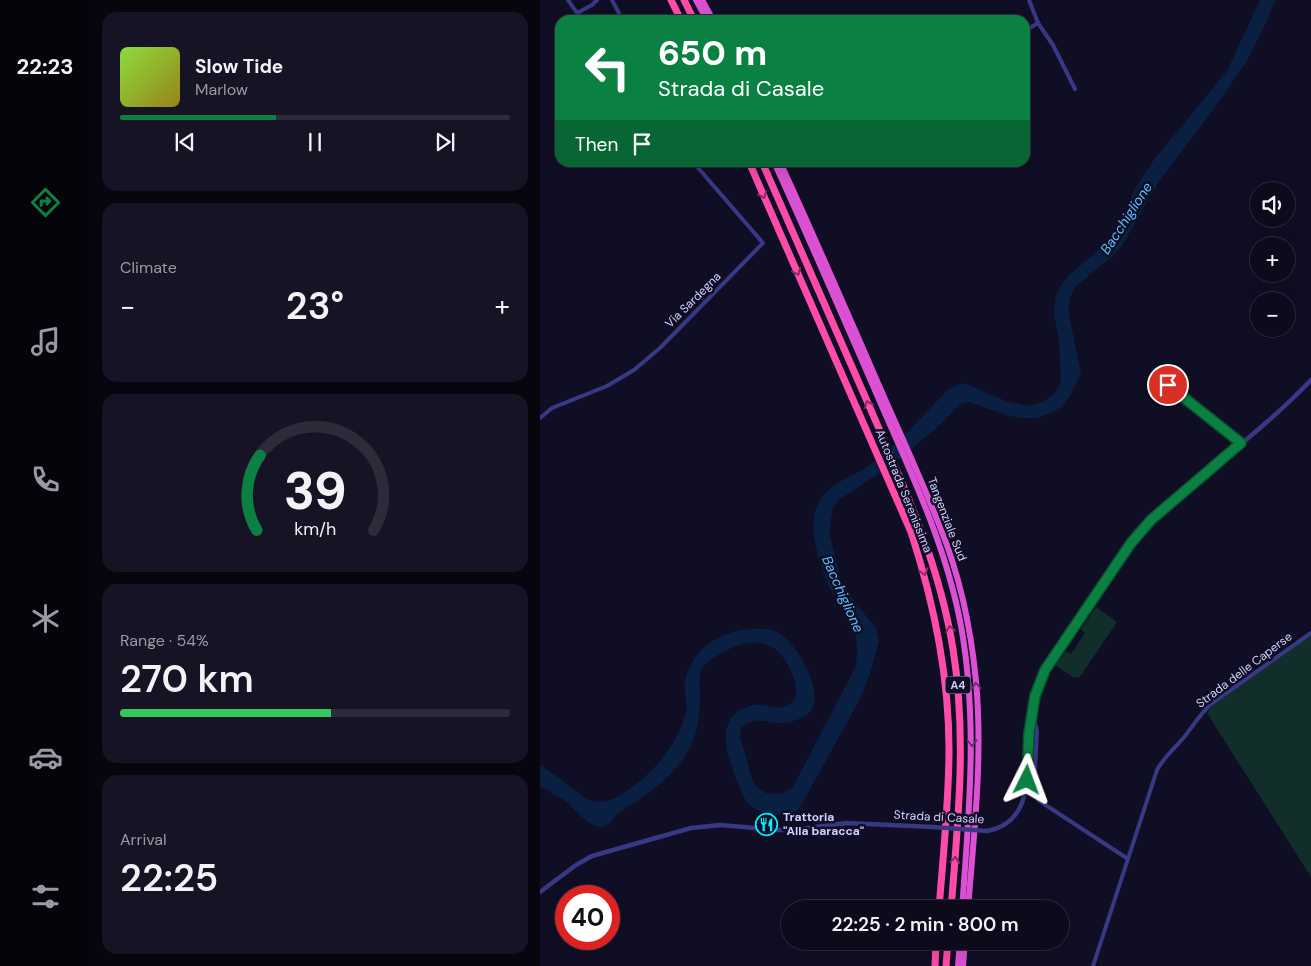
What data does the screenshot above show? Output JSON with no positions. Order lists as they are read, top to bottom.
{
  "streets": {
    "highway": ["Autostrada Serenissima", "Tangenziale Sud", "A4"],
    "street": ["Via Sardegna", "Strada delle Caperse", "Strada di Casale"]
  },
  "water": ["Bacchiglione"],
  "places": {
    "restaurant": ["Trattoria \"Alla baracca\""]
  },
  "page": {
    "tabs": "22:23",
    "turn": ["650 m", "Strada di Casale"],
    "song": ["Slow Tide", "Marlow"],
    "then": "Then",
    "map_buttons": ["+", "−"],
    "tile": [
      "Climate",
      ["Range · 54%", "270 km"],
      ["Arrival", "22:25"]
    ],
    "heat": ["−", "23°", "+"],
    "limit": "40",
    "trip": "22:25 · 2 min · 800 m",
    "gauge": ["39", "km/h"]
  }
}
